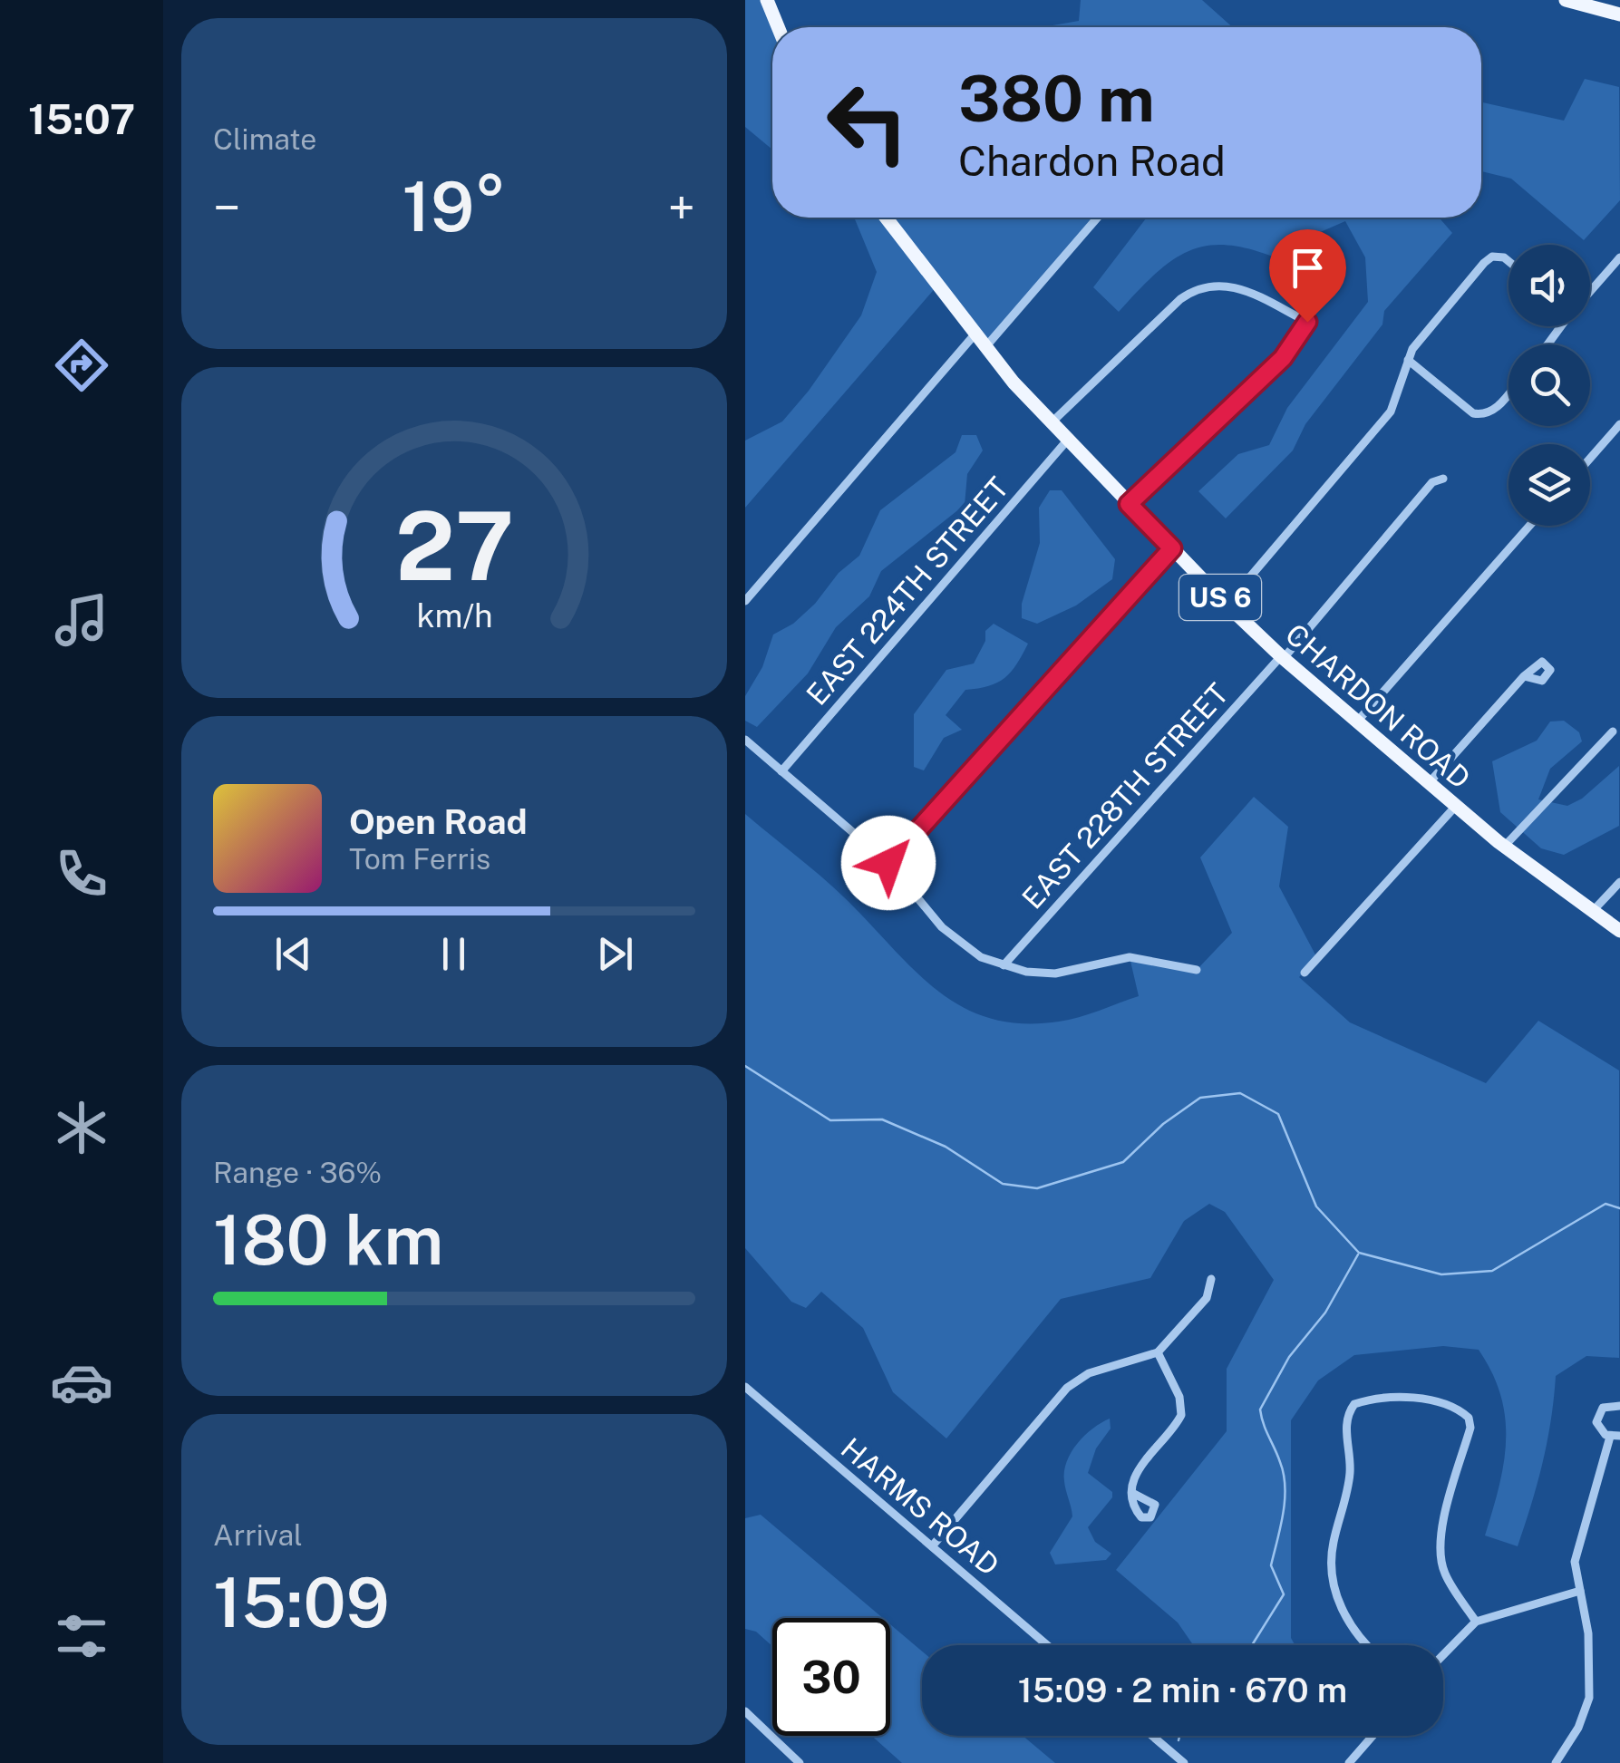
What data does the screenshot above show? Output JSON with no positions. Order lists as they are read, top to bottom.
{
  "streets": {
    "main road": ["US 6", "CHARDON ROAD"],
    "street": ["EAST 224TH STREET", "EAST 228TH STREET", "HARMS ROAD"]
  },
  "crossings": [
    ["EAST 224TH STREET", "CHARDON ROAD"],
    ["CHARDON ROAD", "EAST 228TH STREET"]
  ],
  "page": {
    "tabs": "15:07",
    "tile": [
      "Climate",
      ["Range · 36%", "180 km"],
      ["Arrival", "15:09"]
    ],
    "turn": ["380 m", "Chardon Road"],
    "heat": ["−", "19°", "+"],
    "song": ["Open Road", "Tom Ferris"],
    "limit": "30",
    "trip": "15:09 · 2 min · 670 m",
    "gauge": ["27", "km/h"]
  }
}
